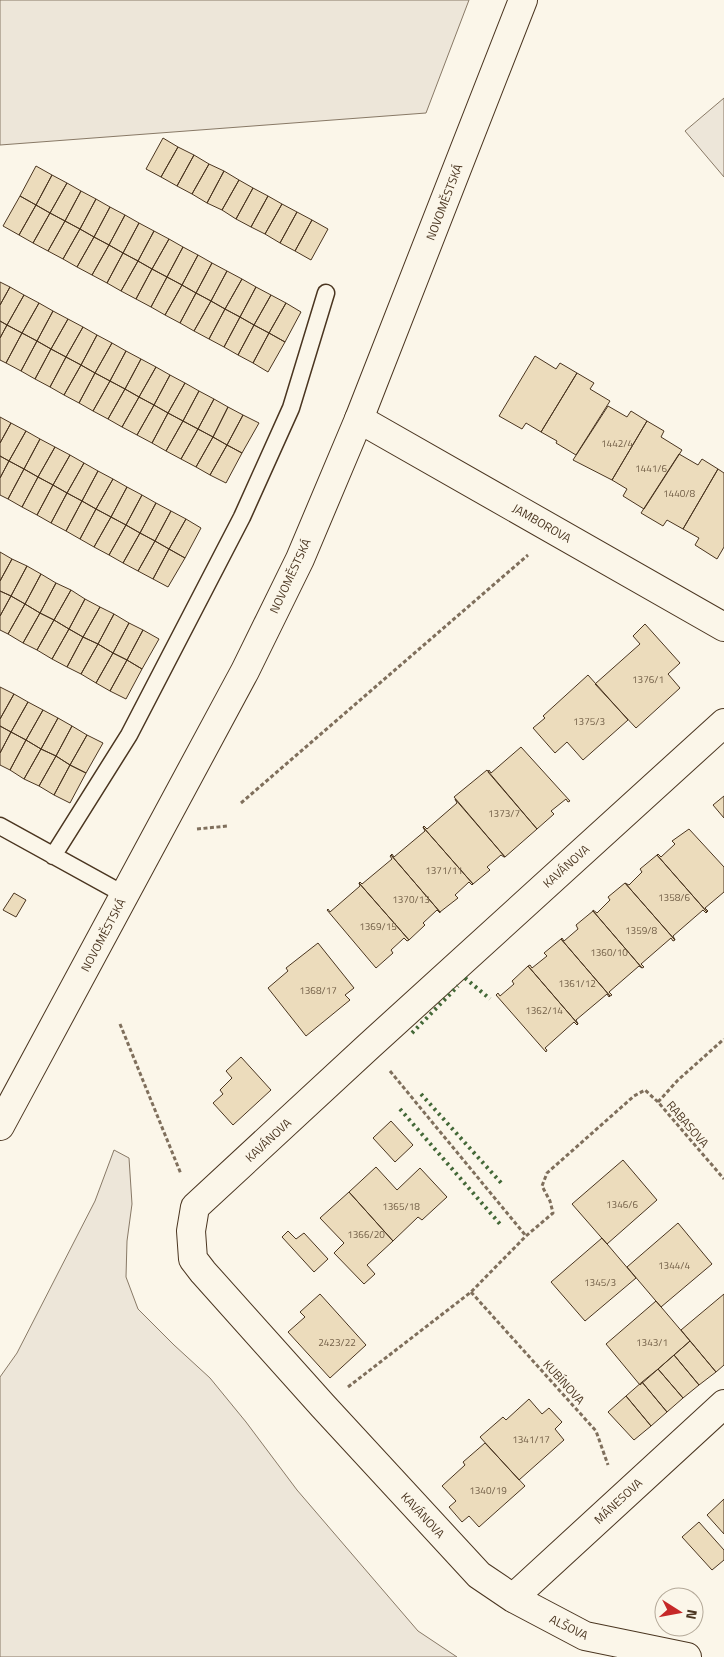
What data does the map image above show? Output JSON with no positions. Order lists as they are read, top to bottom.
{
  "streets": {
    "street": [
      "NOVOMĚSTSKÁ",
      "JAMBOROVA",
      "KAVÁNOVA",
      "MÁNESOVA",
      "ALŠOVA"
    ],
    "path": ["RABASOVA", "KUBÍNOVA"]
  },
  "crossings": [
    ["NOVOMĚSTSKÁ", "JAMBOROVA"],
    ["KAVÁNOVA", "MÁNESOVA"],
    ["KAVÁNOVA", "ALŠOVA"],
    ["KUBÍNOVA", "MÁNESOVA"],
    ["MÁNESOVA", "ALŠOVA"]
  ],
  "house_numbers": [
    "1442/4",
    "1441/6",
    "1440/8",
    "1376/1",
    "1375/3",
    "1373/7",
    "1371/11",
    "1358/6",
    "1370/13",
    "1369/15",
    "1359/8",
    "1360/10",
    "1361/12",
    "1368/17",
    "1362/14",
    "1346/6",
    "1365/18",
    "1366/20",
    "1344/4",
    "1345/3",
    "2423/22",
    "1343/1",
    "1341/17",
    "1340/19"
  ],
  "north": "right"
}
